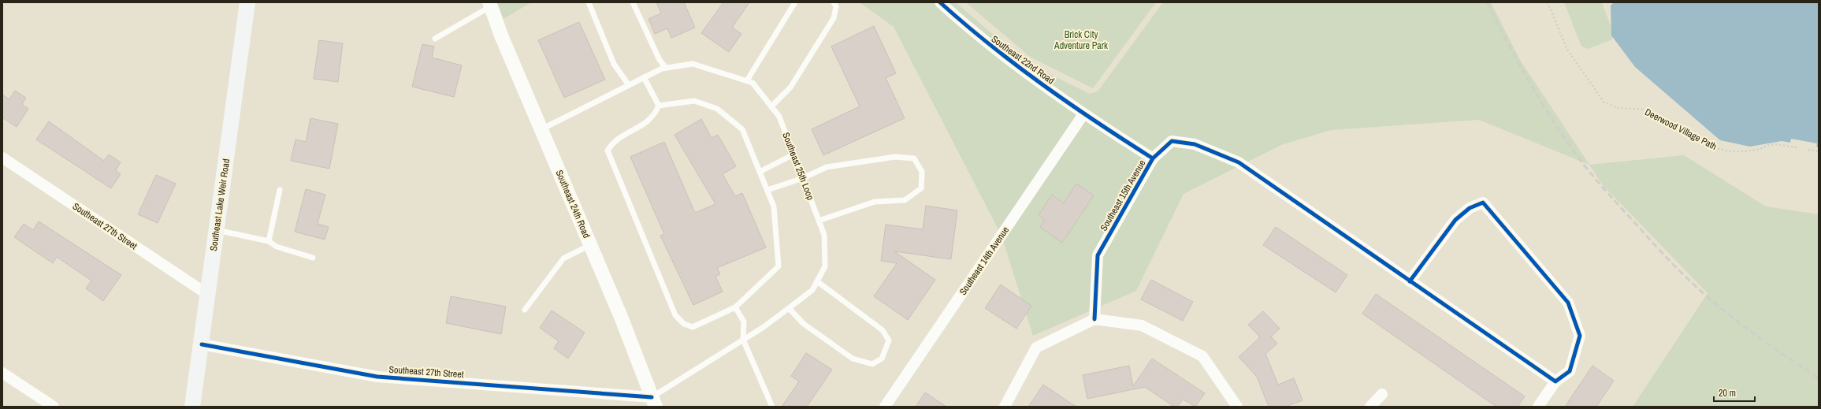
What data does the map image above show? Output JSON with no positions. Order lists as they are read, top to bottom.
{
  "streets": {
    "main road": ["Southeast Lake Weir Road"],
    "street": [
      "Southeast 22nd Road",
      "Southeast 15th Avenue",
      "Southeast 24th Road",
      "Southeast 27th Street",
      "Southeast 14th Avenue"
    ],
    "lane": ["Southeast 25th Loop"],
    "path": ["Deerwood Village Path"]
  },
  "crossings": [
    ["Southeast 22nd Road", "Southeast 15th Avenue"],
    ["Southeast 22nd Road", "Southeast 14th Avenue"],
    ["Southeast 25th Loop", "Southeast 24th Road"],
    ["Southeast 25th Loop", "Southeast 27th Street"],
    ["Southeast 15th Avenue", "Southeast 14th Avenue"],
    ["Southeast 24th Road", "Southeast 27th Street"],
    ["Southeast Lake Weir Road", "Southeast 27th Street"]
  ],
  "parks": ["Brick City Adventure Park"],
  "scale_bar": "20 m"
}
